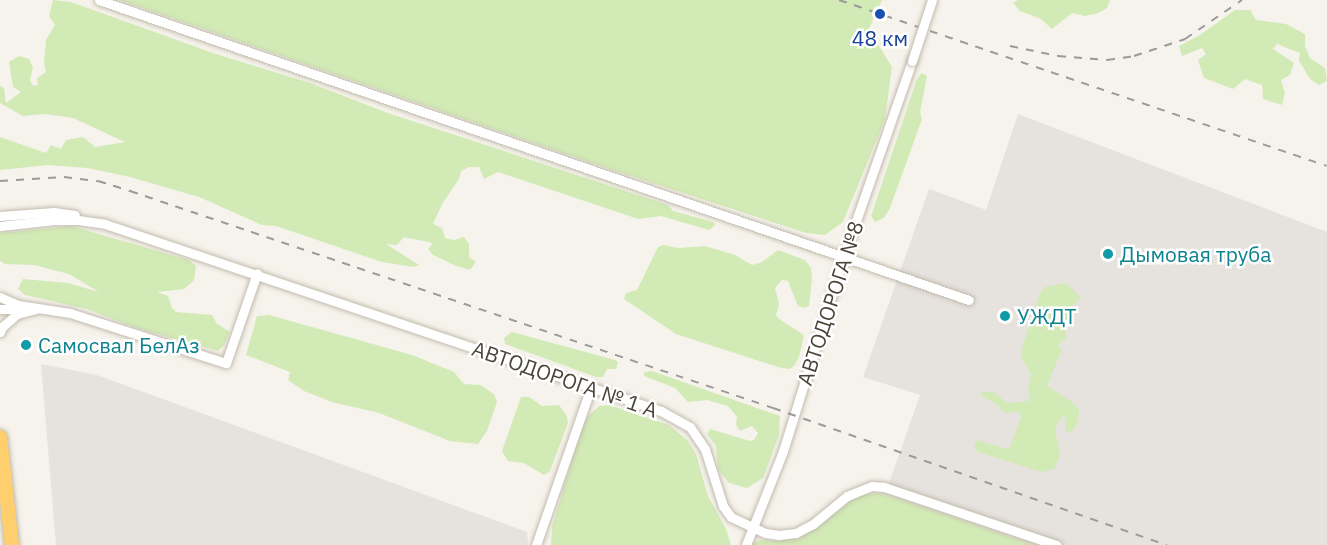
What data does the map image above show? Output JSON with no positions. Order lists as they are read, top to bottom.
{
  "streets": {
    "street": ["АВТОДОРОГА №8", "АВТОДОРОГА № 1 А"]
  },
  "crossings": [
    ["АВТОДОРОГА №8", "АВТОДОРОГА № 1 А"]
  ],
  "places": [
    "48 км",
    "Дымовая труба",
    "УЖДТ",
    "Самосвал БелАз"
  ]
}
